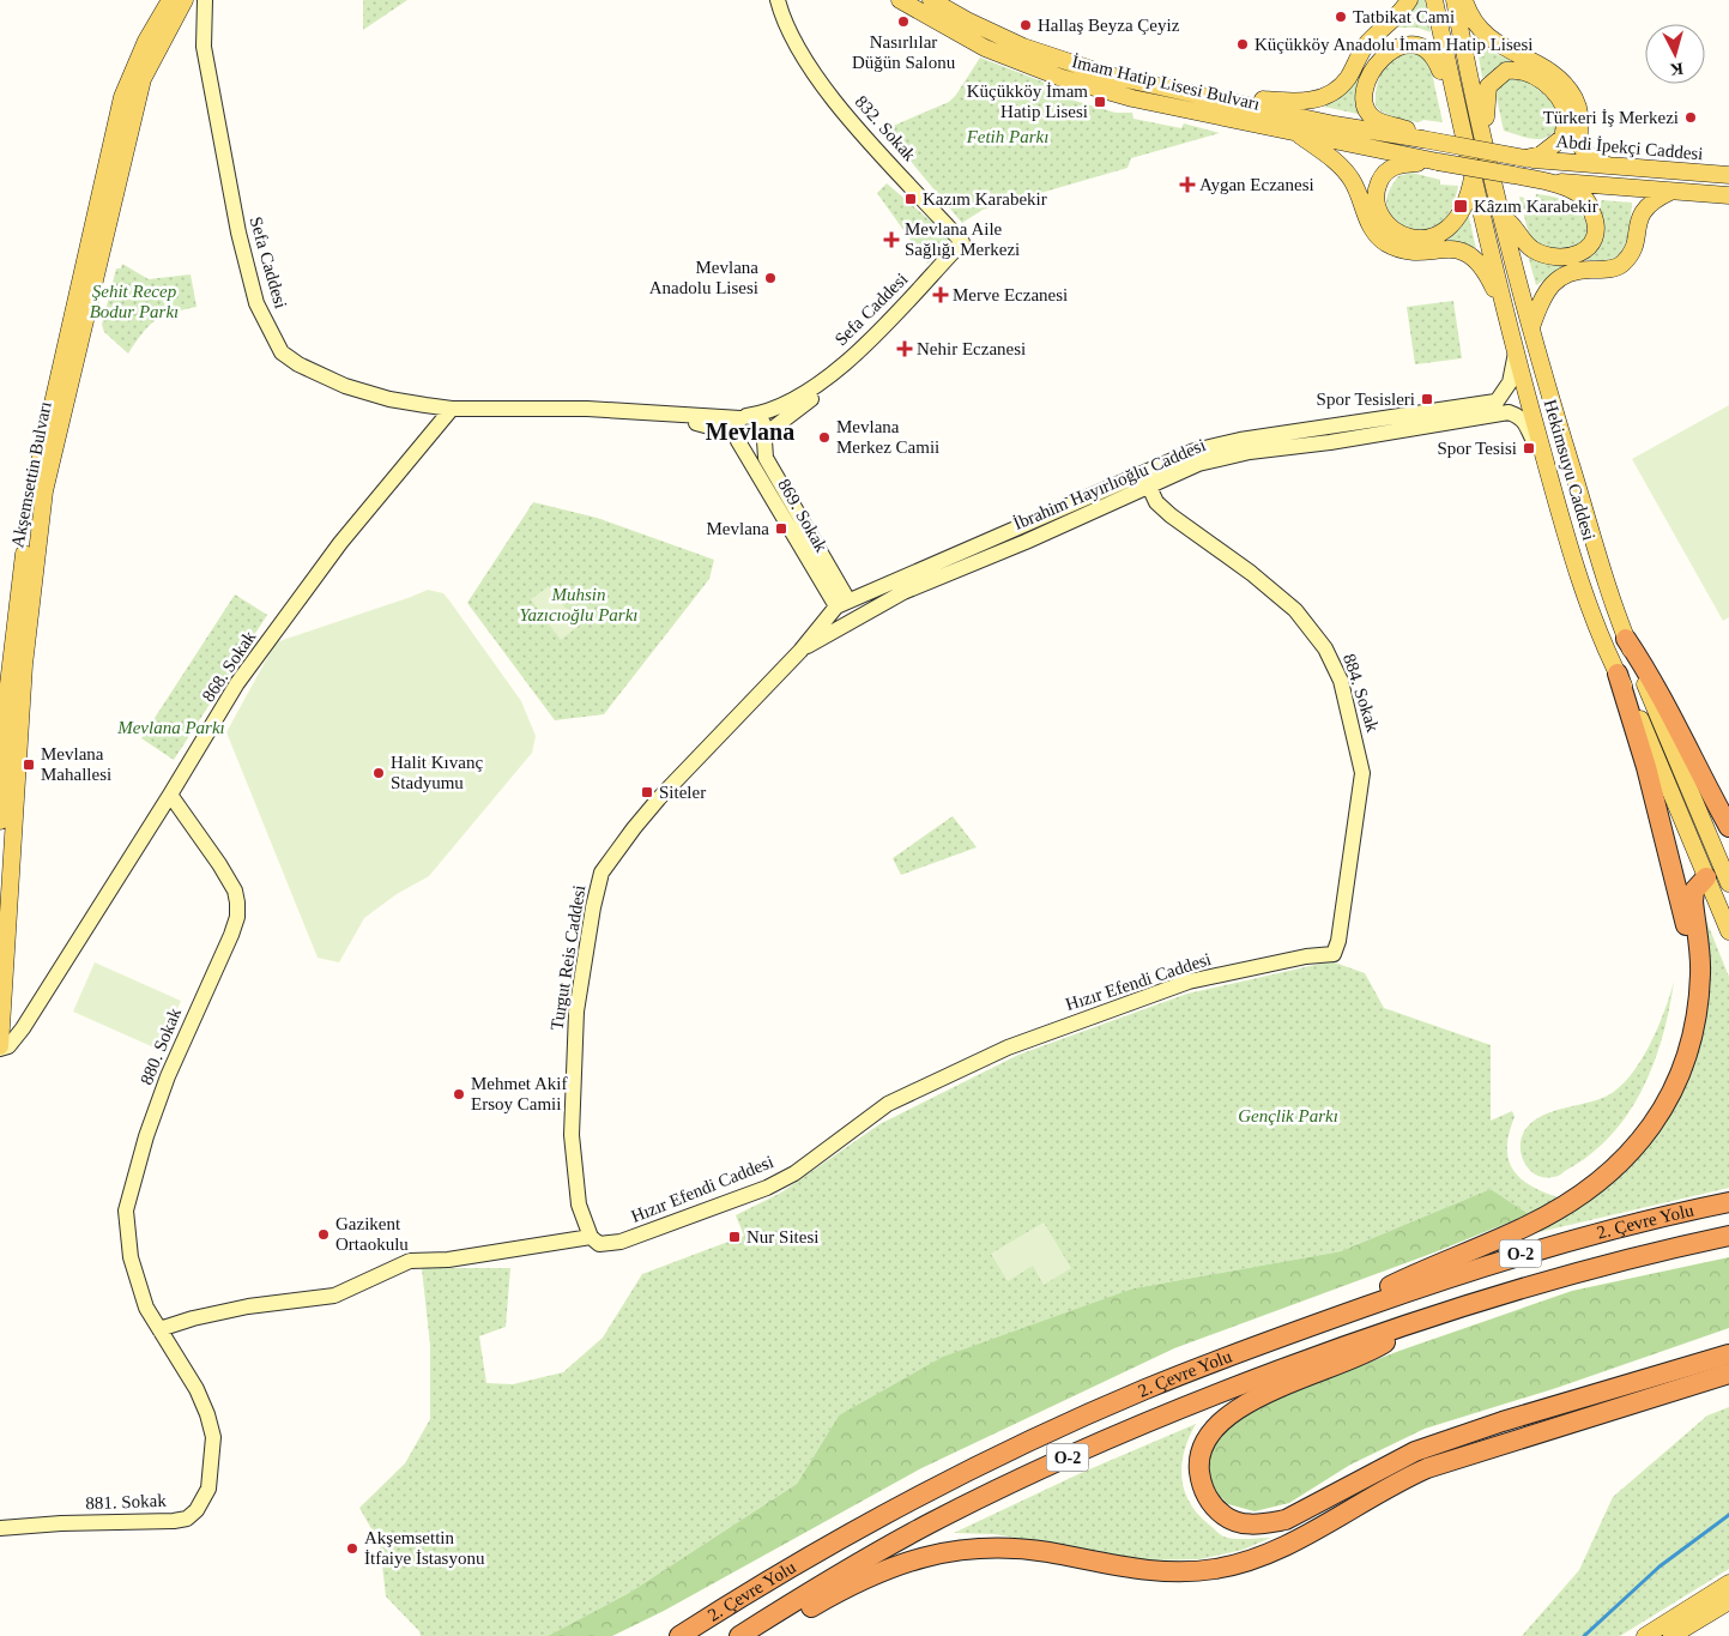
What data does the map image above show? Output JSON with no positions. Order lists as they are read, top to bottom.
{
  "streets": {
    "highway": ["2. Çevre Yolu", "O-2"],
    "main road": [
      "İmam Hatip Lisesi Bulvarı",
      "Abdi İpekçi Caddesi",
      "Hekimsuyu Caddesi",
      "Akşemsettin Bulvarı"
    ],
    "street": [
      "832. Sokak",
      "Sefa Caddesi",
      "İbrahim Hayırlıoğlu Caddesi",
      "869. Sokak",
      "868. Sokak",
      "884. Sokak",
      "Turgut Reis Caddesi",
      "Hızır Efendi Caddesi",
      "880. Sokak",
      "881. Sokak"
    ]
  },
  "crossings": [
    ["İmam Hatip Lisesi Bulvarı", "Abdi İpekçi Caddesi"],
    ["832. Sokak", "Sefa Caddesi"],
    ["Sefa Caddesi", "869. Sokak"],
    ["Sefa Caddesi", "868. Sokak"],
    ["Hekimsuyu Caddesi", "İbrahim Hayırlıoğlu Caddesi"],
    ["Akşemsettin Bulvarı", "868. Sokak"],
    ["İbrahim Hayırlıoğlu Caddesi", "869. Sokak"],
    ["İbrahim Hayırlıoğlu Caddesi", "884. Sokak"],
    ["İbrahim Hayırlıoğlu Caddesi", "Turgut Reis Caddesi"],
    ["869. Sokak", "Turgut Reis Caddesi"],
    ["868. Sokak", "880. Sokak"],
    ["884. Sokak", "Hızır Efendi Caddesi"],
    ["Turgut Reis Caddesi", "Hızır Efendi Caddesi"],
    ["Hızır Efendi Caddesi", "880. Sokak"],
    ["Hızır Efendi Caddesi", "881. Sokak"],
    ["880. Sokak", "881. Sokak"]
  ],
  "districts": ["Mevlana"],
  "parks": [
    "Fetih Parkı",
    "Şehit Recep Bodur Parkı",
    "Muhsin Yazıcıoğlu Parkı",
    "Mevlana Parkı",
    "Gençlik Parkı"
  ],
  "places": {
    "other": [
      "Tatbikat Cami",
      "Nasırlılar Düğün Salonu",
      "Hallaş Beyza Çeyiz",
      "Küçükköy Anadolu İmam Hatip Lisesi",
      "Türkeri İş Merkezi",
      "Mevlana Anadolu Lisesi",
      "Mevlana Merkez Camii",
      "Halit Kıvanç Stadyumu",
      "Mehmet Akif Ersoy Camii",
      "Gazikent Ortaokulu",
      "Akşemsettin İtfaiye İstasyonu"
    ],
    "transit": [
      "Küçükköy İmam Hatip Lisesi",
      "Kazım Karabekir",
      "Kâzım Karabekir",
      "Spor Tesisleri",
      "Spor Tesisi",
      "Mevlana",
      "Mevlana Mahallesi",
      "Siteler",
      "Nur Sitesi"
    ],
    "health": [
      "Aygan Eczanesi",
      "Mevlana Aile Sağlığı Merkezi",
      "Merve Eczanesi",
      "Nehir Eczanesi"
    ]
  },
  "north": "bottom"
}
